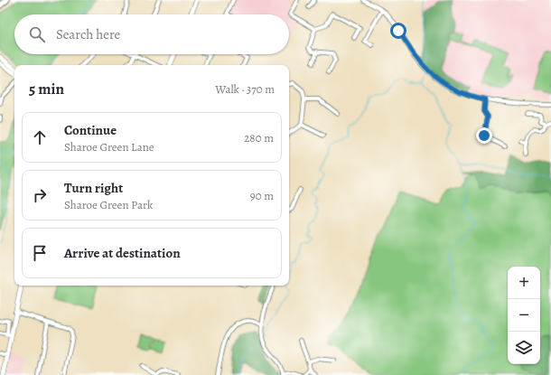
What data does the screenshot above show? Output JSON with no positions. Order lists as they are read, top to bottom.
{
  "page": {
    "search": "Search here",
    "heading": ["5 min", "Walk · 370 m"],
    "list": [
      ["Continue", "Sharoe Green Lane", "280 m"],
      ["Turn right", "Sharoe Green Park", "90 m"],
      "Arrive at destination"
    ],
    "map_buttons": ["+", "−"]
  }
}
